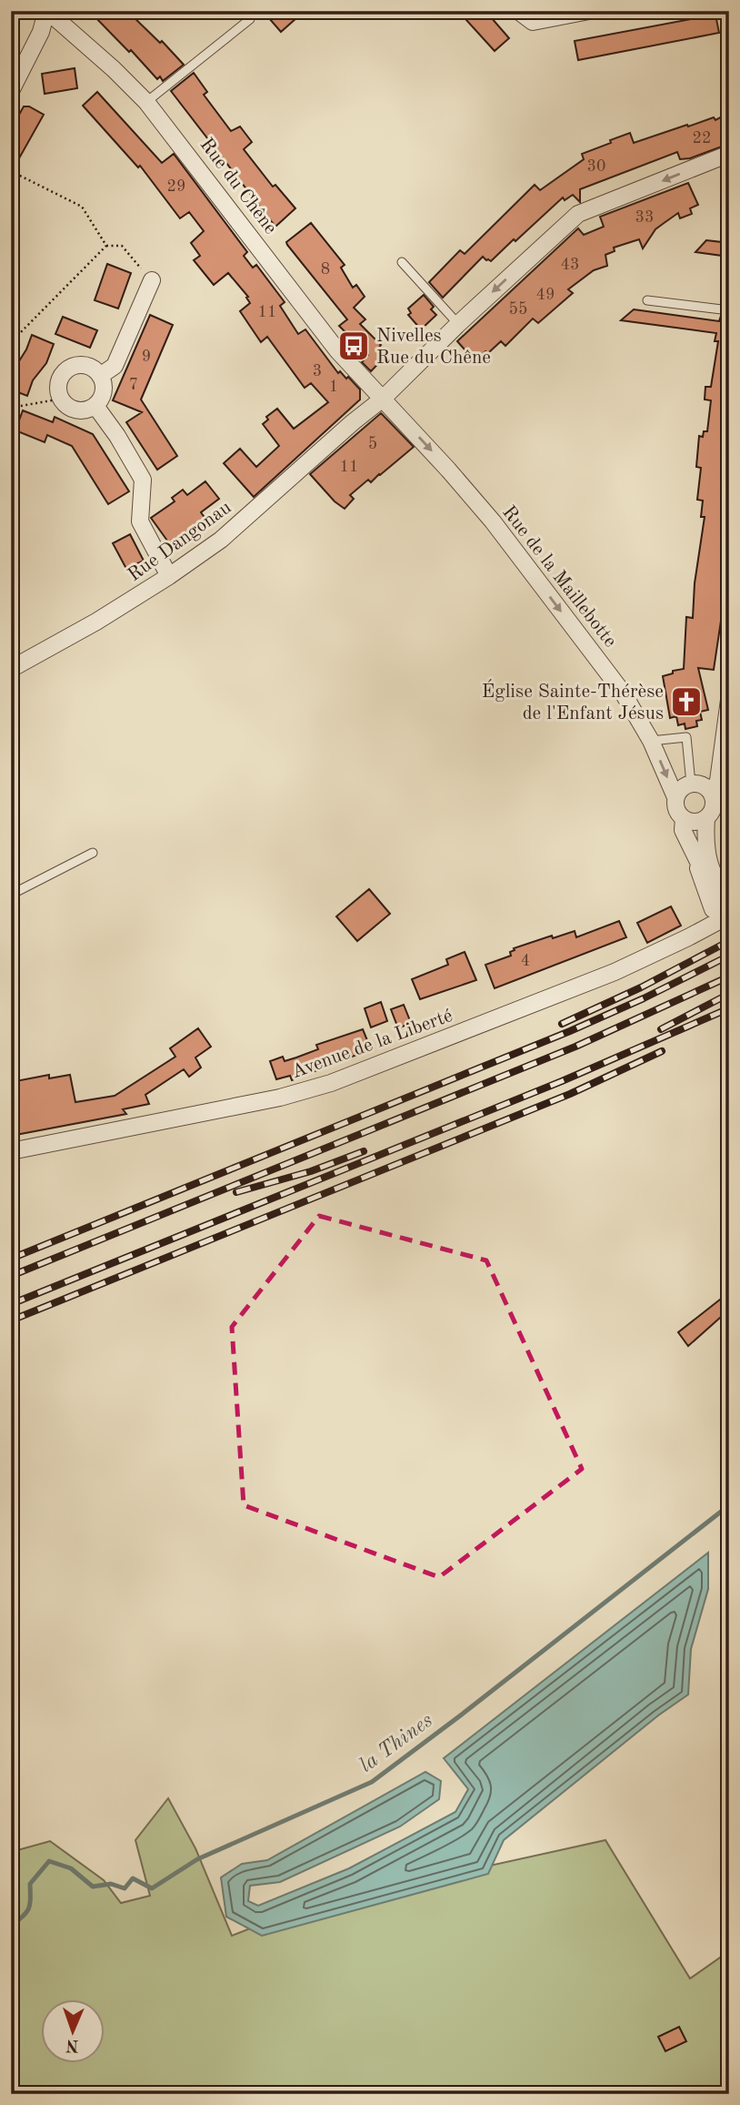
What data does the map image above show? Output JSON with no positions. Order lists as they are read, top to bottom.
{
  "streets": {
    "street": [
      "Rue du Chêne",
      "Rue Dangonau",
      "Rue de la Maillebotte",
      "Avenue de la Liberté"
    ]
  },
  "crossings": [
    ["Rue du Chêne", "Rue Dangonau"],
    ["Rue du Chêne", "Rue de la Maillebotte"],
    ["Rue Dangonau", "Rue de la Maillebotte"]
  ],
  "one_way": ["Rue Dangonau", "Rue de la Maillebotte"],
  "water": ["la Thines"],
  "places": {
    "bus stop": ["Nivelles Rue du Chêne"],
    "church": ["Église Sainte-Thérèse de l'Enfant Jésus"]
  },
  "house_numbers": [
    "22",
    "30",
    "29",
    "33",
    "43",
    "8",
    "49",
    "55",
    "11",
    "9",
    "3",
    "7",
    "1",
    "5",
    "11",
    "4"
  ],
  "north": "bottom"
}
